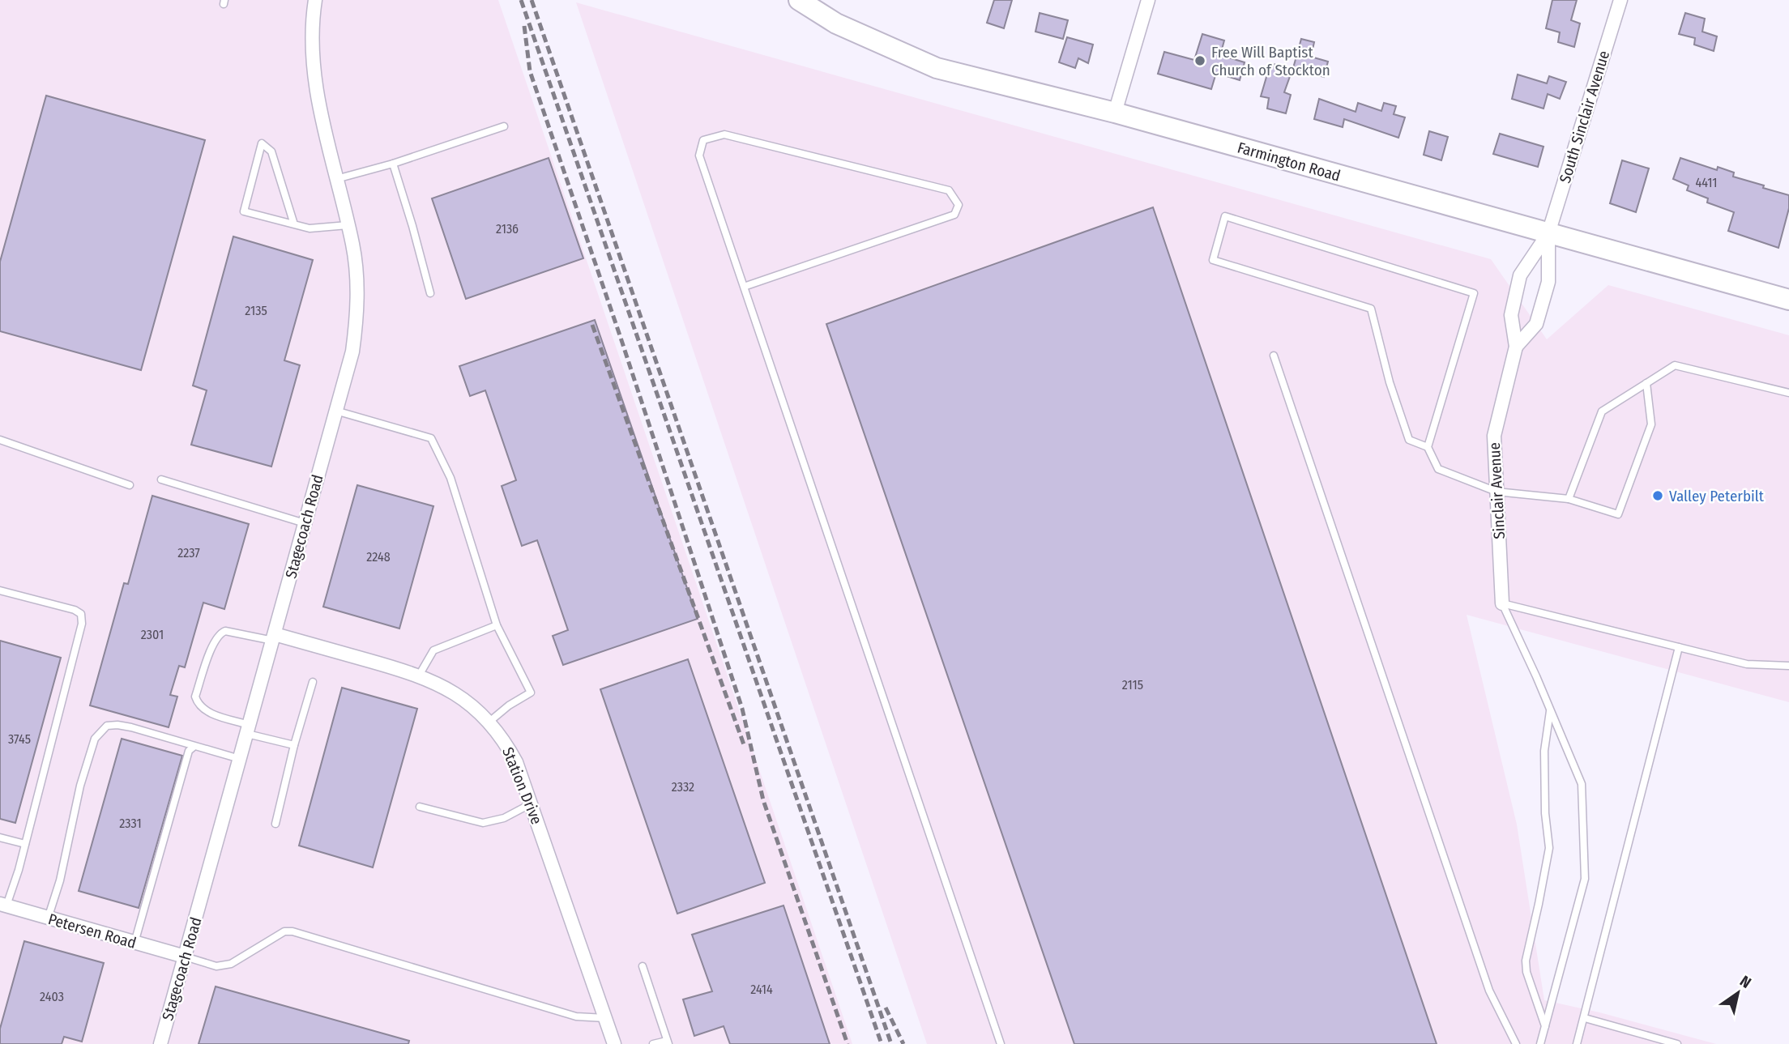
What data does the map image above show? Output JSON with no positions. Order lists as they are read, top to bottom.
{
  "streets": {
    "main road": ["Farmington Road"],
    "street": [
      "South Sinclair Avenue",
      "Sinclair Avenue",
      "Stagecoach Road",
      "Station Drive",
      "Petersen Road"
    ]
  },
  "crossings": [
    ["South Sinclair Avenue", "Farmington Road"],
    ["South Sinclair Avenue", "Sinclair Avenue"],
    ["Farmington Road", "Sinclair Avenue"],
    ["Stagecoach Road", "Station Drive"],
    ["Stagecoach Road", "Petersen Road"]
  ],
  "places": ["Free Will Baptist Church of Stockton", "Valley Peterbilt"],
  "house_numbers": [
    "4411",
    "2136",
    "2135",
    "2237",
    "2248",
    "2301",
    "2115",
    "3745",
    "2332",
    "2331",
    "2414",
    "2403"
  ],
  "north": "top right"
}
